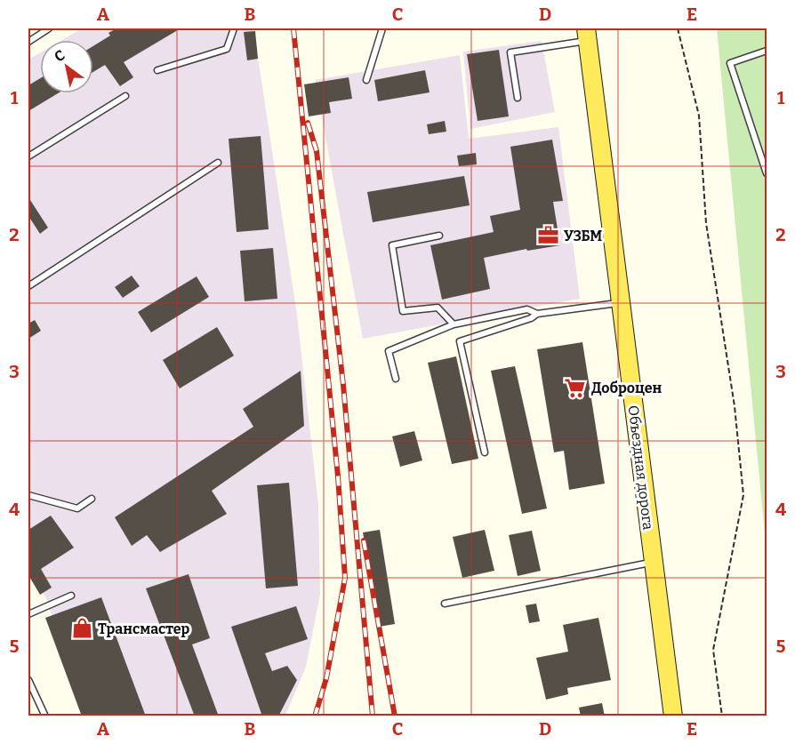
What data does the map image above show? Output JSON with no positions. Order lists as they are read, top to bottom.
{
  "streets": {
    "main road": ["Объездная дорога"]
  },
  "places": {
    "office": ["УЗБМ"],
    "supermarket": ["Доброцен"],
    "shop": ["Трансмастер"]
  },
  "north": "top left",
  "grid": {
    "columns": [
      "A",
      "B",
      "C",
      "D",
      "E"
    ],
    "rows": [
      "1",
      "2",
      "3",
      "4",
      "5"
    ]
  }
}
